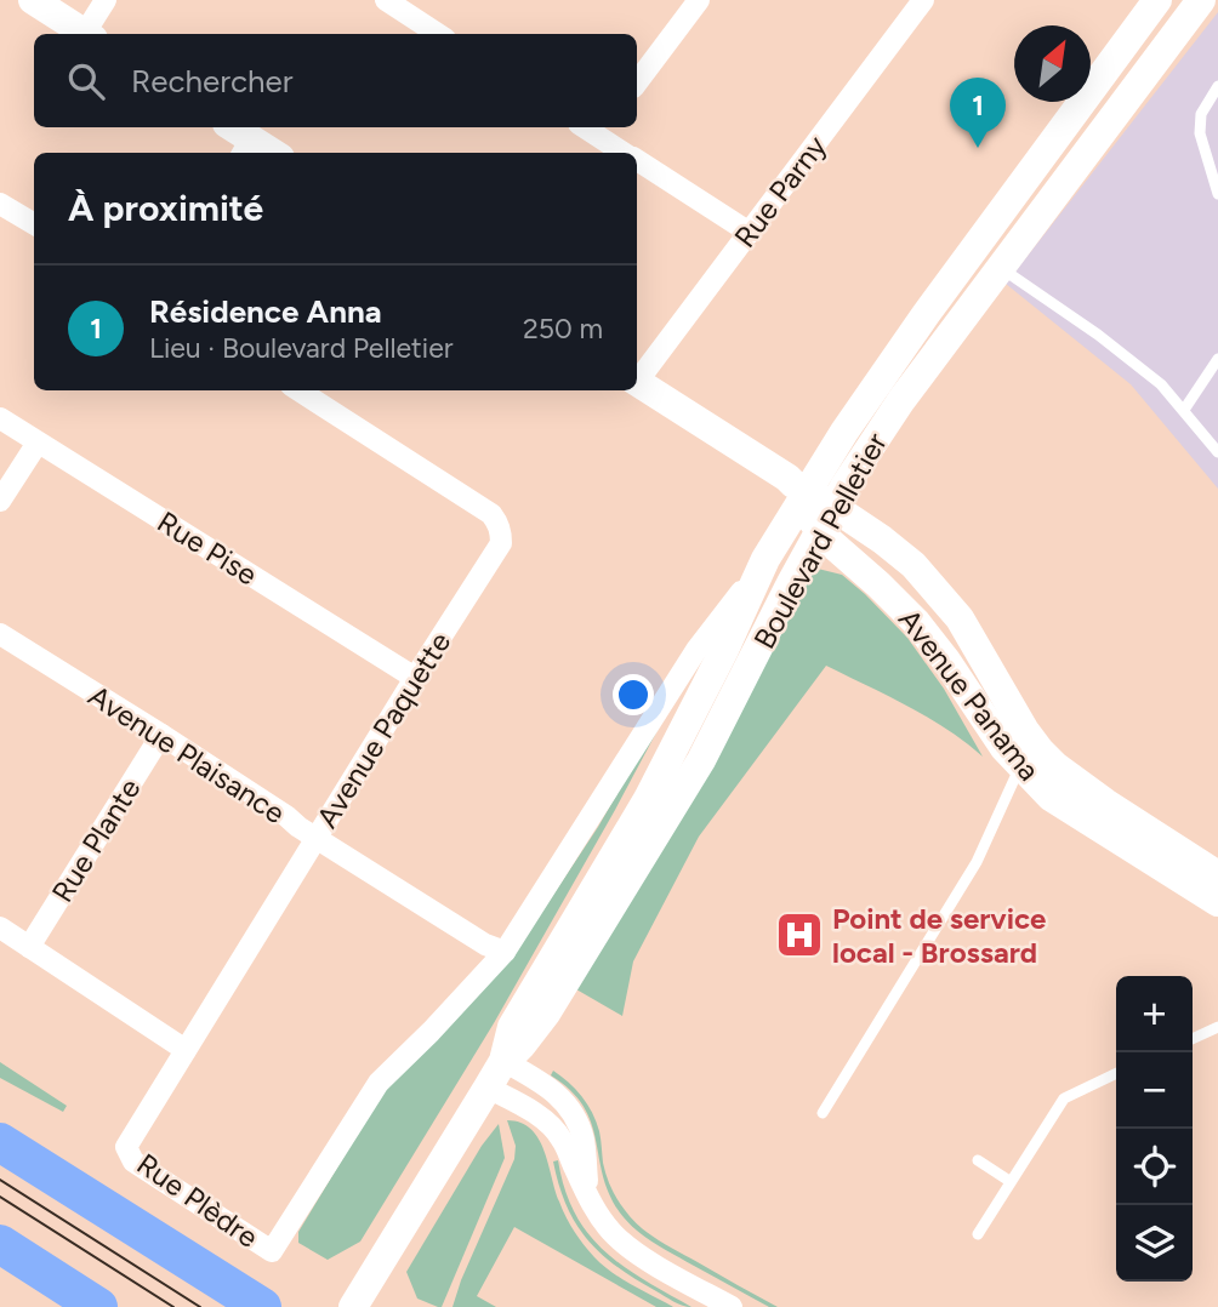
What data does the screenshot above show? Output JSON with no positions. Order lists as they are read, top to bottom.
{
  "streets": {
    "street": [
      "Rue Parny",
      "Boulevard Pelletier",
      "Rue Pise",
      "Avenue Panama",
      "Avenue Paquette",
      "Avenue Plaisance",
      "Rue Plante",
      "Rue Plèdre"
    ]
  },
  "crossings": [
    ["Boulevard Pelletier", "Avenue Panama"],
    ["Boulevard Pelletier", "Avenue Plaisance"],
    ["Boulevard Pelletier", "Rue Plèdre"],
    ["Rue Pise", "Avenue Paquette"],
    ["Avenue Paquette", "Avenue Plaisance"],
    ["Avenue Paquette", "Rue Plèdre"],
    ["Avenue Plaisance", "Rue Plante"]
  ],
  "places": {
    "hospital": ["Point de service local - Brossard"]
  },
  "north": "top right",
  "page": {
    "search": "Rechercher",
    "pins": "1",
    "heading": "À proximité",
    "list": [
      {
        "mark": "1",
        "name": "Résidence Anna",
        "note": "Lieu · Boulevard Pelletier",
        "value": "250 m"
      }
    ],
    "map_buttons": ["+", "−"]
  }
}
